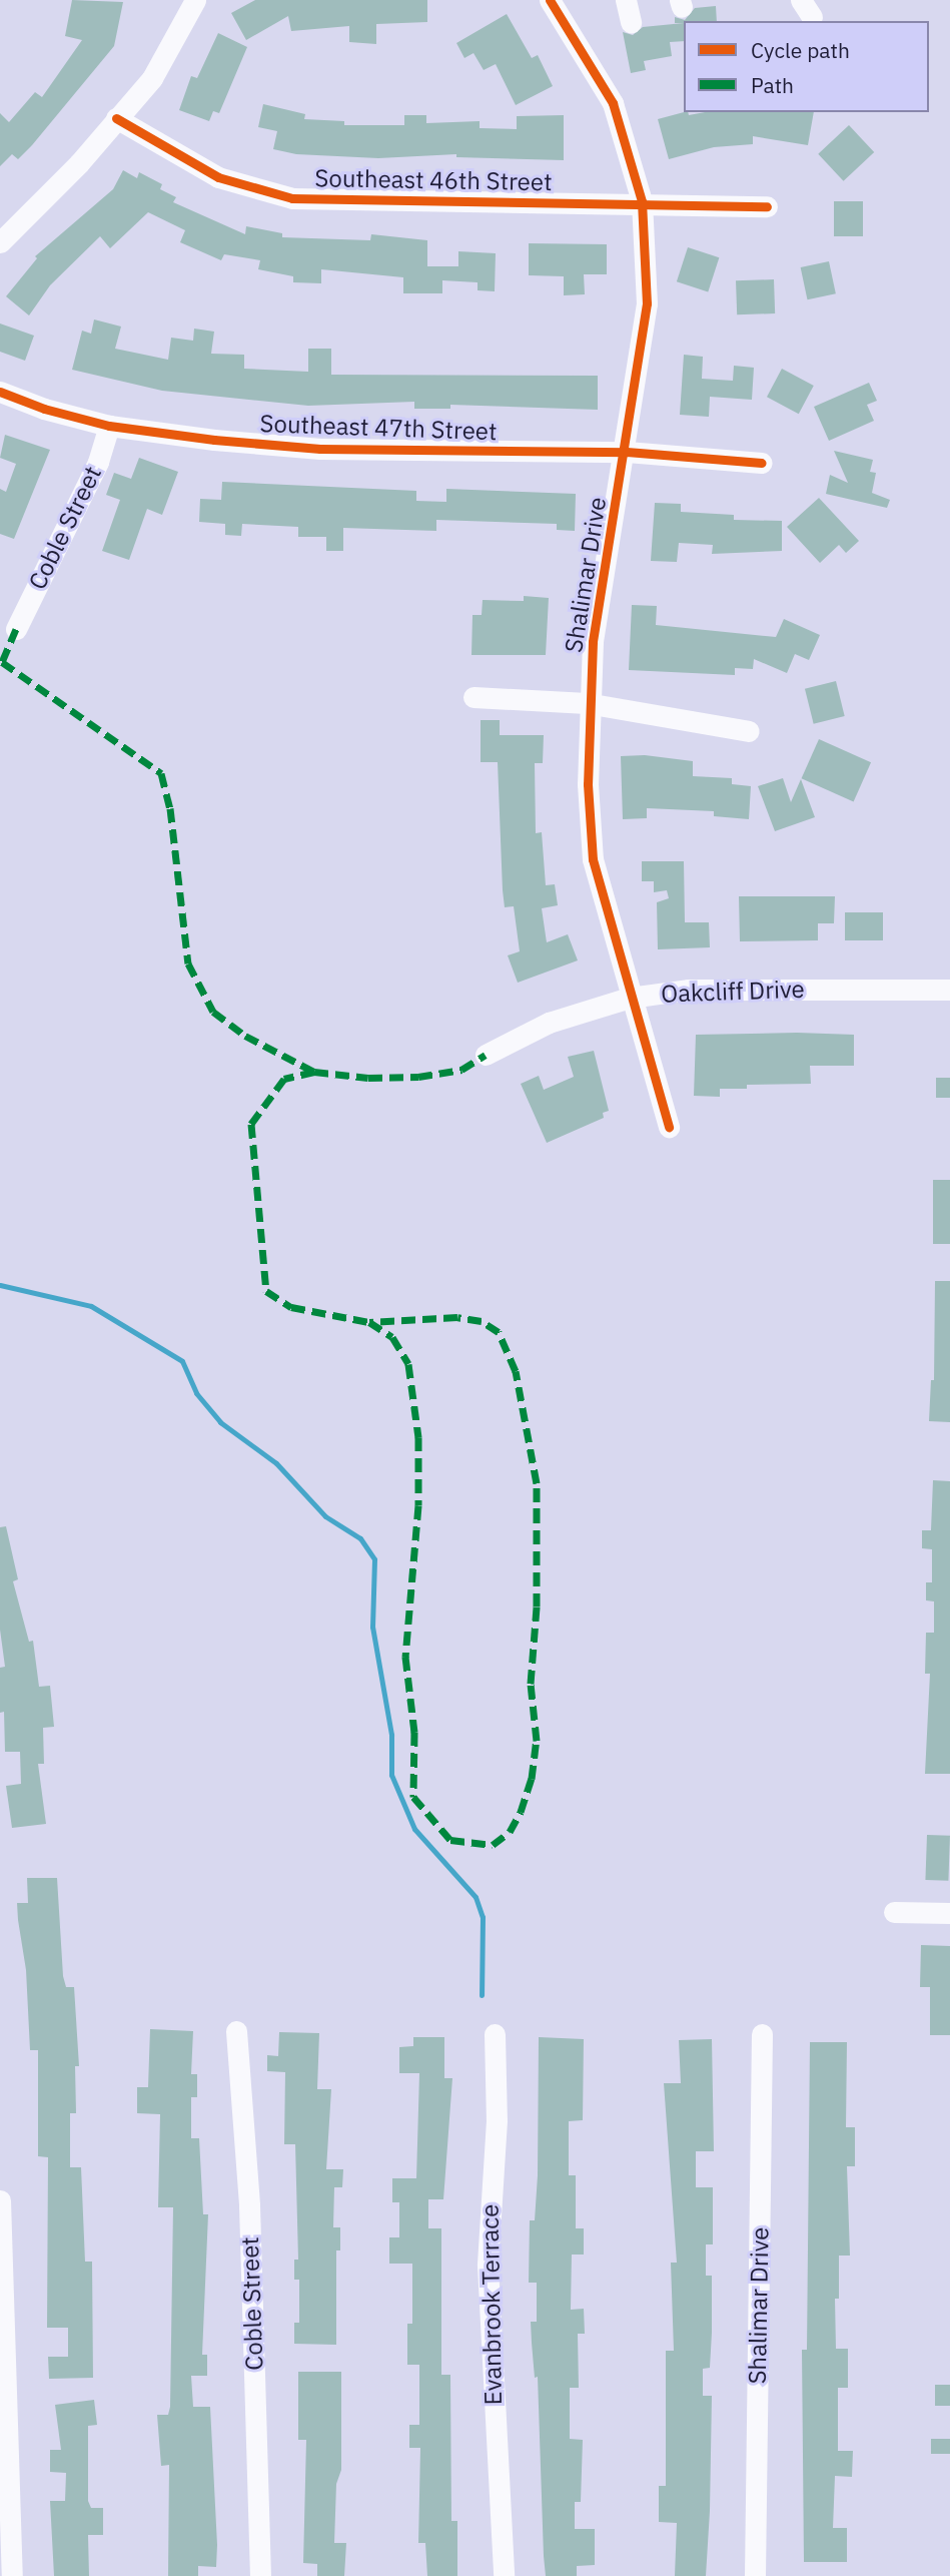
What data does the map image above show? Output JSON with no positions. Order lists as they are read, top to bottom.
{
  "streets": {
    "street": [
      "Southeast 46th Street",
      "Southeast 47th Street",
      "Coble Street",
      "Shalimar Drive",
      "Oakcliff Drive",
      "Evanbrook Terrace"
    ]
  },
  "crossings": [
    ["Southeast 46th Street", "Shalimar Drive"],
    ["Southeast 47th Street", "Coble Street"],
    ["Southeast 47th Street", "Shalimar Drive"],
    ["Shalimar Drive", "Oakcliff Drive"]
  ],
  "legend": ["Cycle path", "Path"]
}
